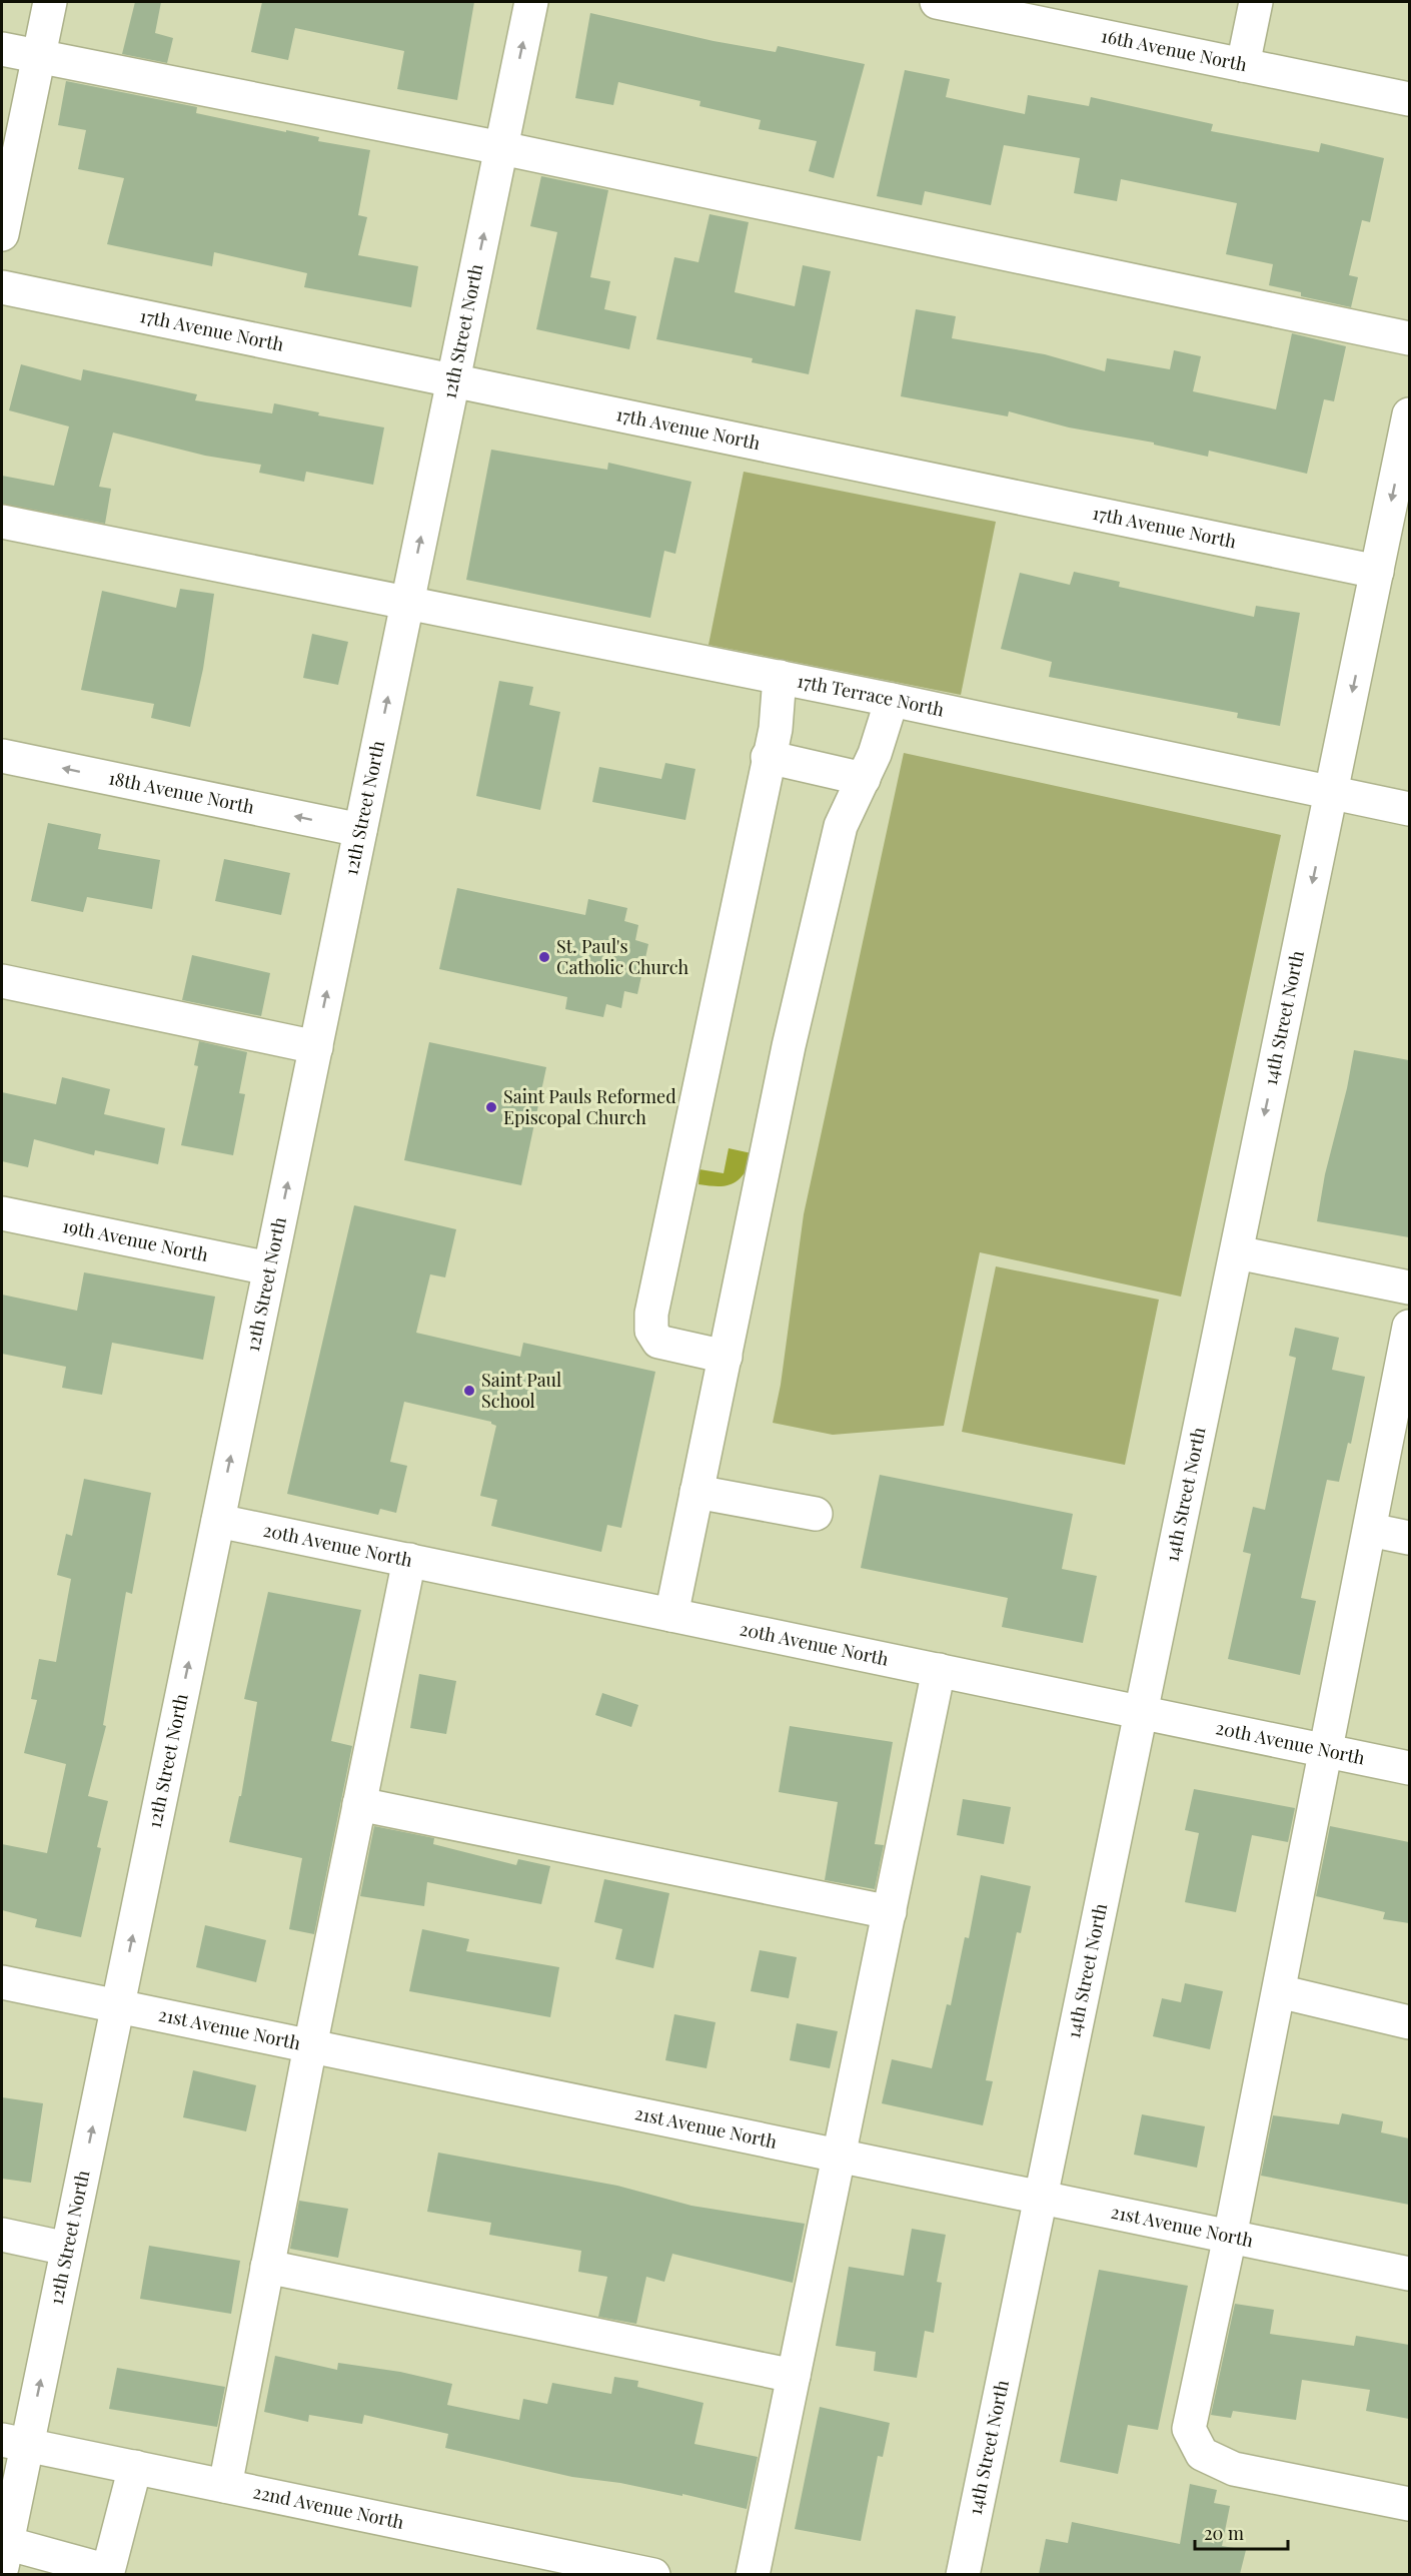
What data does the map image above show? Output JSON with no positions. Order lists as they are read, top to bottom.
{
  "streets": {
    "street": [
      "16th Avenue North",
      "17th Avenue North",
      "12th Street North",
      "17th Terrace North",
      "18th Avenue North",
      "14th Street North",
      "19th Avenue North",
      "20th Avenue North",
      "21st Avenue North",
      "22nd Avenue North"
    ]
  },
  "crossings": [
    ["17th Avenue North", "12th Street North"],
    ["17th Avenue North", "14th Street North"],
    ["12th Street North", "17th Terrace North"],
    ["12th Street North", "18th Avenue North"],
    ["12th Street North", "19th Avenue North"],
    ["12th Street North", "20th Avenue North"],
    ["12th Street North", "21st Avenue North"],
    ["12th Street North", "22nd Avenue North"],
    ["17th Terrace North", "14th Street North"],
    ["14th Street North", "20th Avenue North"],
    ["14th Street North", "21st Avenue North"]
  ],
  "one_way": ["14th Street North"],
  "places": ["St. Paul's Catholic Church", "Saint Pauls Reformed Episcopal Church", "Saint Paul School"],
  "scale_bar": "20 m"
}
